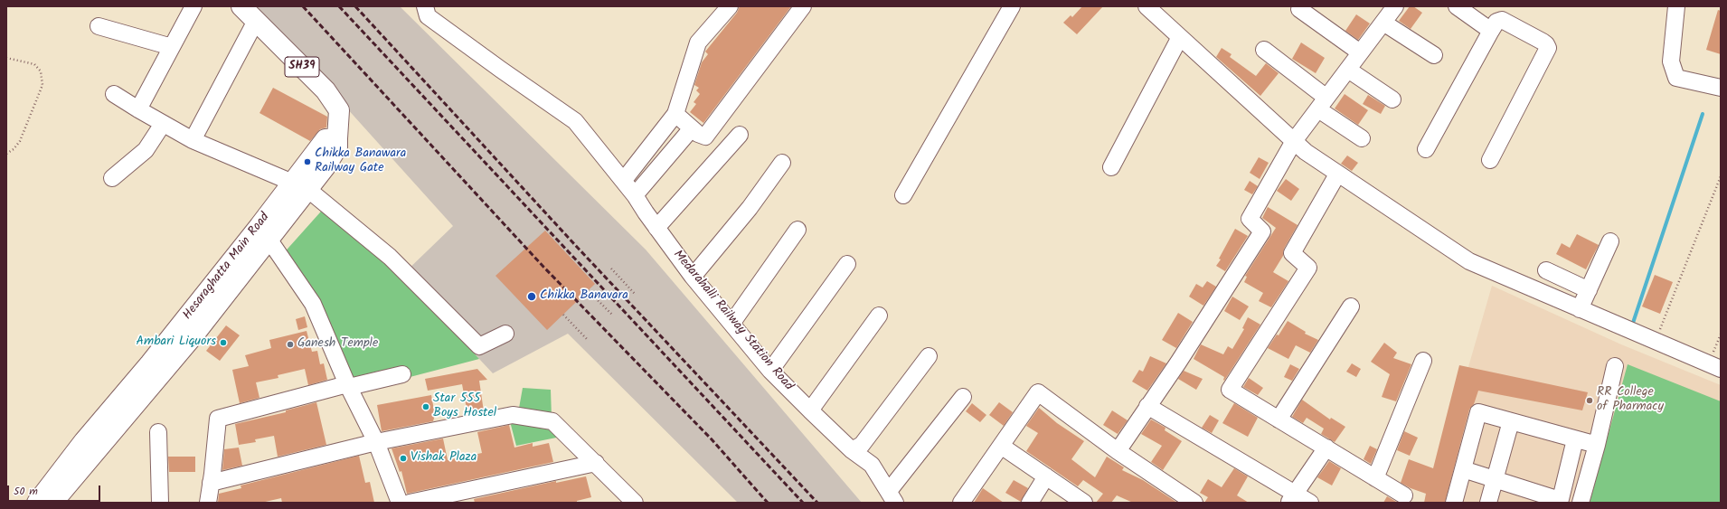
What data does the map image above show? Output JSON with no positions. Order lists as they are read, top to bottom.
{
  "streets": {
    "main road": ["SH39", "Hesaraghatta Main Road"],
    "street": ["Medarahalli Railway Station Road"]
  },
  "places": [
    "Chikka Banawara Railway Gate",
    "Chikka Banavara",
    "Ambari Liquors",
    "Ganesh Temple",
    "RR College of Pharmacy",
    "Star 555 Boys Hostel",
    "Vishak Plaza"
  ],
  "scale_bar": "50 m"
}
